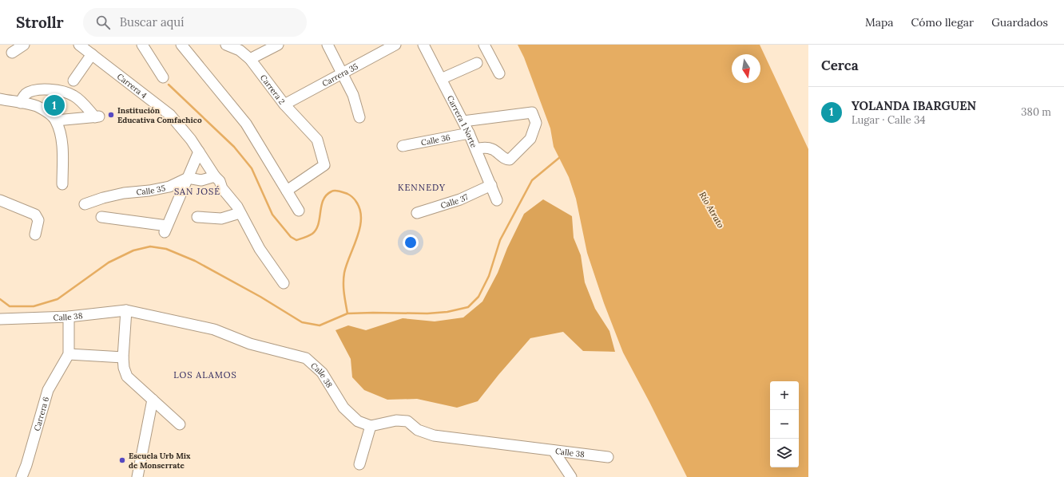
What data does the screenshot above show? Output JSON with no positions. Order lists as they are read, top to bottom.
{
  "streets": {
    "street": [
      "Carrera 35",
      "Carrera 4",
      "Carrera 2",
      "Carrera 1 Norte",
      "Calle 36",
      "Calle 35",
      "Calle 37",
      "Calle 38",
      "Carrera 6"
    ]
  },
  "crossings": [
    ["Carrera 35", "Carrera 2"],
    ["Carrera 4", "Calle 35"],
    ["Carrera 1 Norte", "Calle 36"],
    ["Carrera 1 Norte", "Calle 37"]
  ],
  "districts": ["KENNEDY", "SAN JOSÉ", "LOS ALAMOS"],
  "water": ["Río Atrato"],
  "places": ["Institución Educativa Comfachico", "Escuela Urb Mix de Monserrate"],
  "north": "bottom",
  "page": {
    "header": "Strollr",
    "search": "Buscar aquí",
    "nav": ["Mapa", "Cómo llegar", "Guardados"],
    "heading": "Cerca",
    "list": [
      {
        "mark": "1",
        "name": "YOLANDA IBARGUEN",
        "note": "Lugar · Calle 34",
        "value": "380 m"
      }
    ],
    "pins": "1",
    "map_buttons": ["+", "−"]
  }
}
